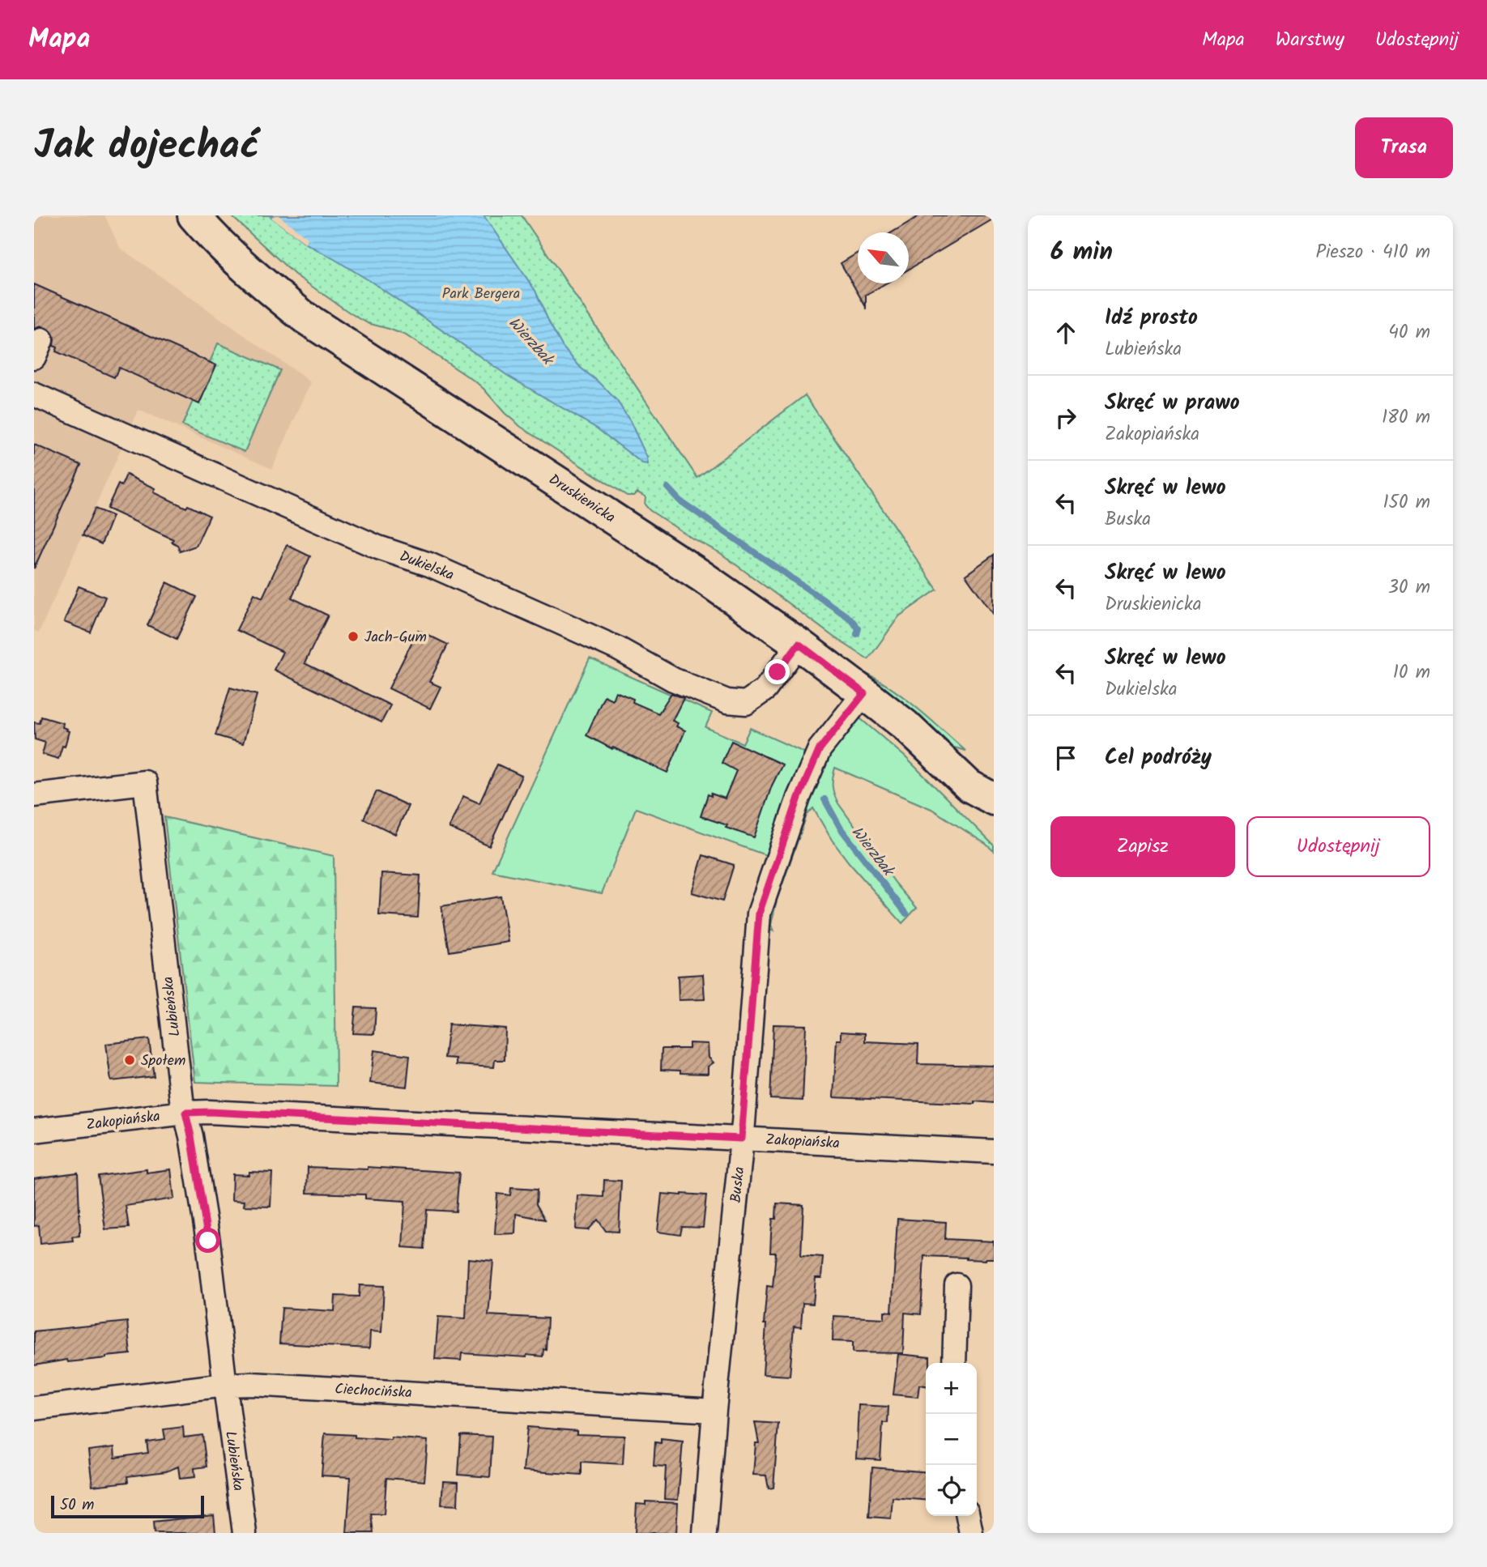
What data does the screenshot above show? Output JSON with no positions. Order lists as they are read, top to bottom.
{
  "streets": {
    "street": [
      "Druskienicka",
      "Dukielska",
      "Lubieńska",
      "Zakopiańska",
      "Buska",
      "Ciechocińska"
    ]
  },
  "crossings": [
    ["Druskienicka", "Dukielska"],
    ["Druskienicka", "Buska"],
    ["Lubieńska", "Zakopiańska"],
    ["Lubieńska", "Ciechocińska"],
    ["Zakopiańska", "Buska"],
    ["Buska", "Ciechocińska"]
  ],
  "water": ["Wierzbak"],
  "parks": ["Park Bergera"],
  "places": ["Jach-Gum", "Społem"],
  "scale_bar": "50 m",
  "north": "top left",
  "page": {
    "header": "Mapa",
    "nav": ["Mapa", "Warstwy", "Udostępnij"],
    "title": "Jak dojechać",
    "buttons": [
      "Trasa",
      ["Zapisz", "Udostępnij"]
    ],
    "heading": ["6 min", "Pieszo · 410 m"],
    "list": [
      ["Idź prosto", "Lubieńska", "40 m"],
      ["Skręć w prawo", "Zakopiańska", "180 m"],
      ["Skręć w lewo", "Buska", "150 m"],
      ["Skręć w lewo", "Druskienicka", "30 m"],
      ["Skręć w lewo", "Dukielska", "10 m"],
      "Cel podróży"
    ],
    "map_buttons": ["+", "−"],
    "scale": "50 m"
  }
}
